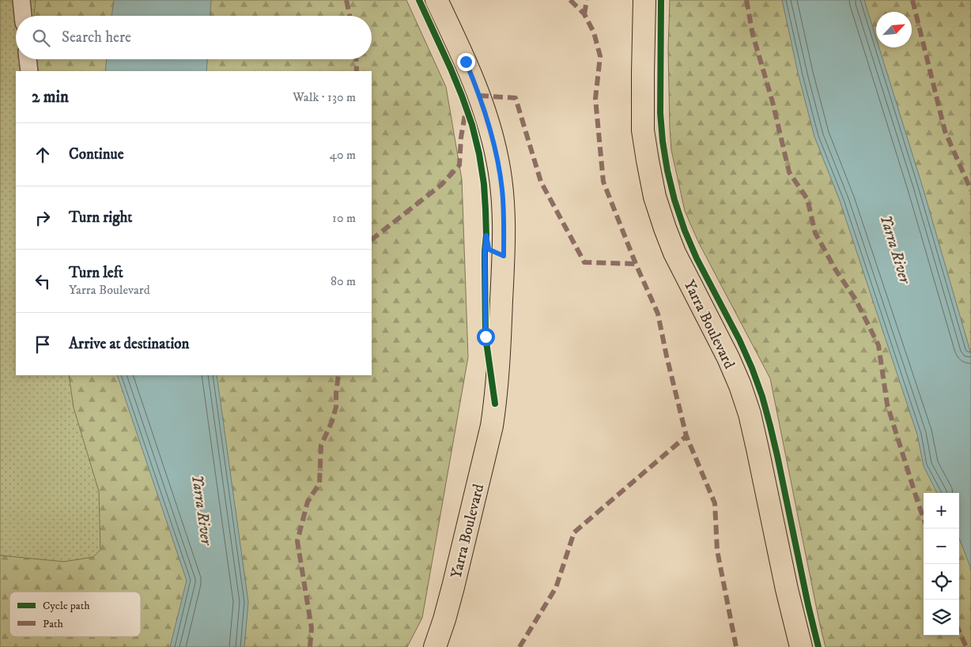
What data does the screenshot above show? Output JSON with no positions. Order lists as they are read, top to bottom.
{
  "streets": {
    "main road": ["Yarra Boulevard"]
  },
  "water": ["Yarra River"],
  "legend": ["Cycle path", "Path"],
  "north": "top right",
  "page": {
    "search": "Search here",
    "heading": ["2 min", "Walk · 130 m"],
    "list": [
      ["Continue", "40 m"],
      ["Turn right", "10 m"],
      ["Turn left", "Yarra Boulevard", "80 m"],
      "Arrive at destination"
    ],
    "map_buttons": ["+", "−"]
  }
}
